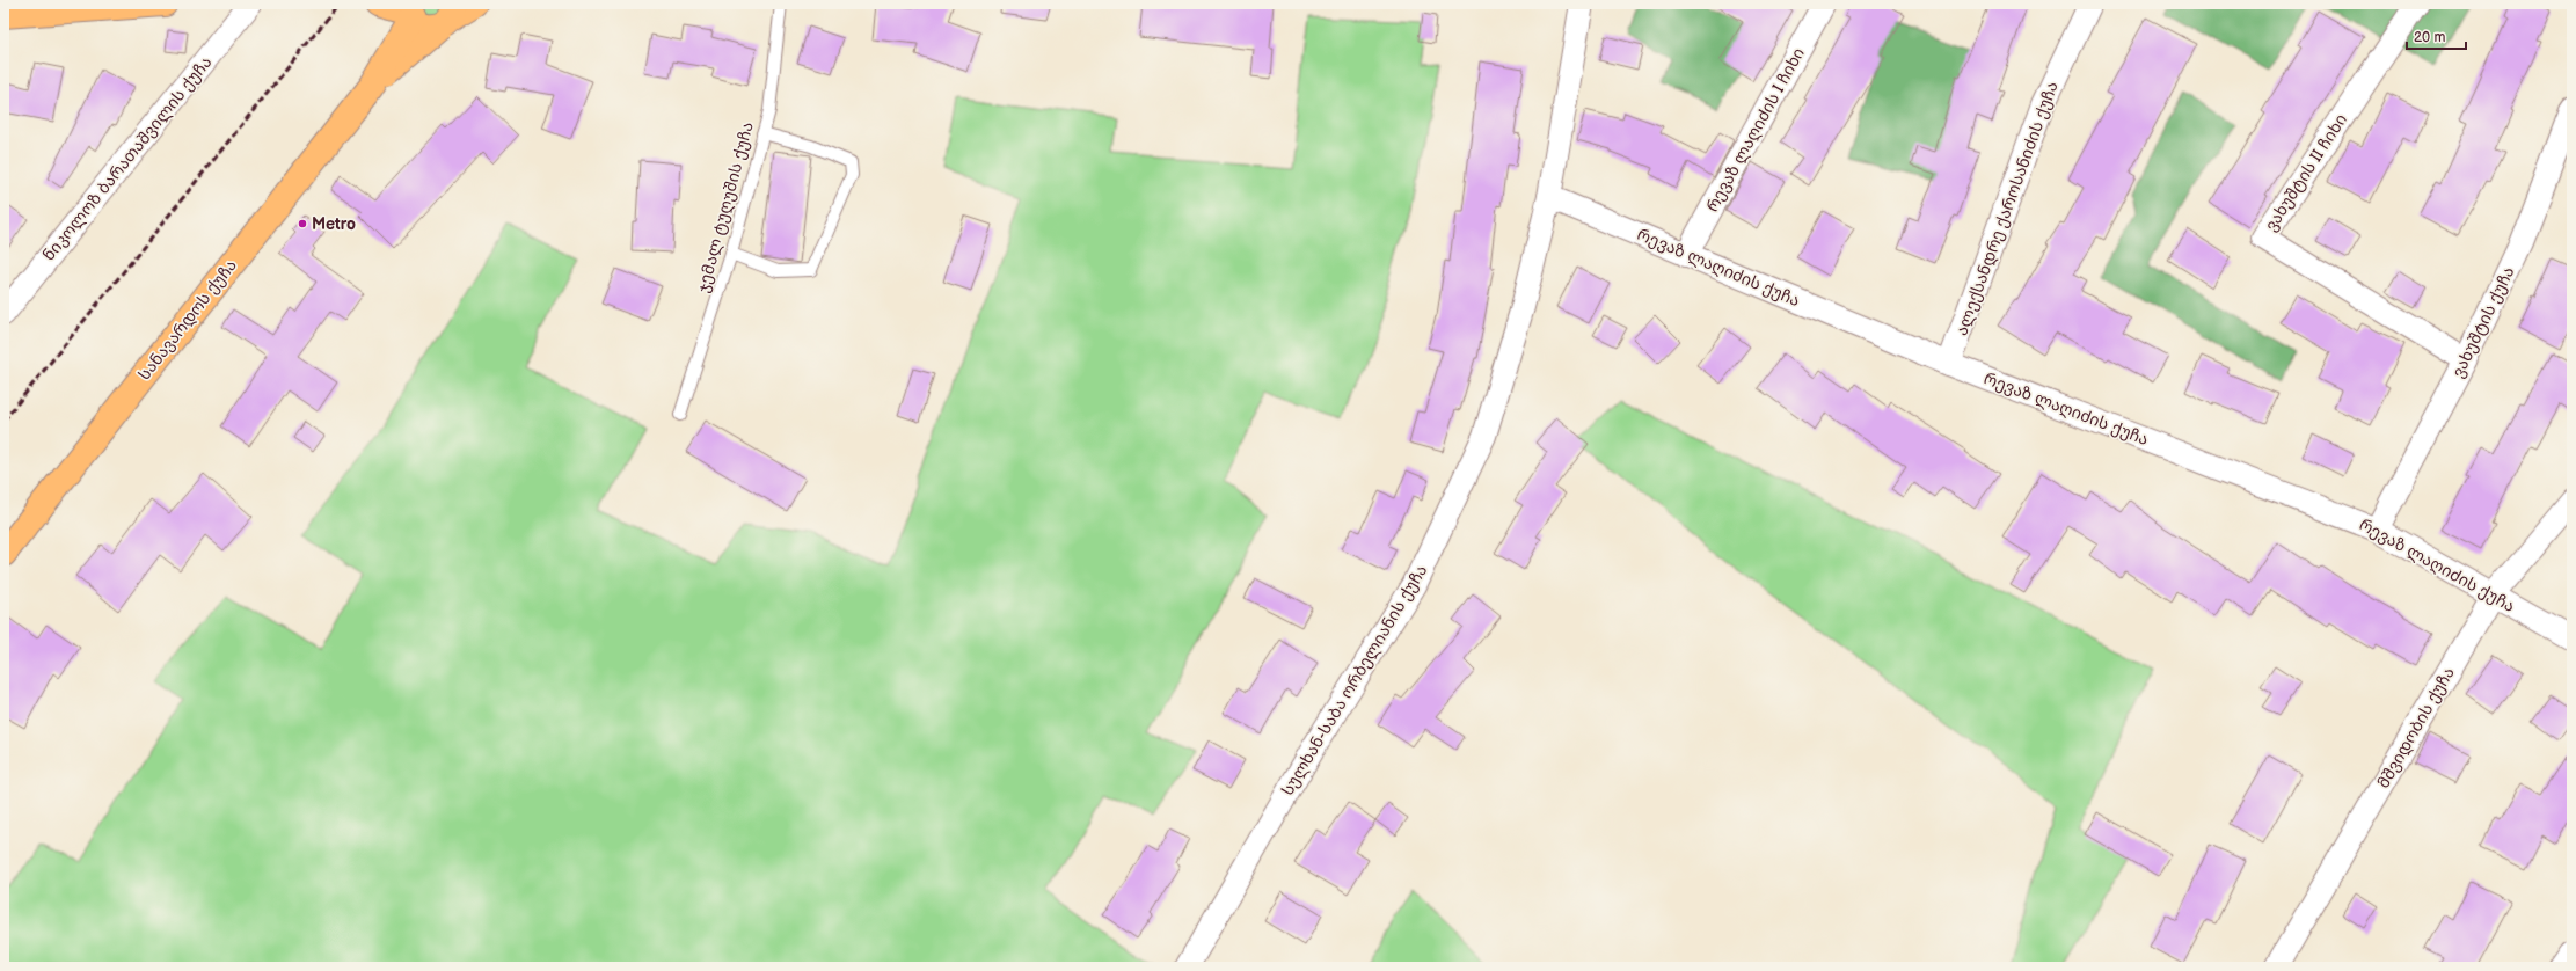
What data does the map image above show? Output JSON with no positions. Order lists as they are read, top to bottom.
{
  "streets": {
    "main road": ["სანავარდოს ქუჩა"],
    "street": [
      "რევაზ ლაღიძის I ჩიხი",
      "ნიკოლოზ ბარათაშვილის ქუჩა",
      "ვახუშტის II ჩიხი",
      "ალექსანდრე ქაროსანიძის ქუჩა",
      "რევაზ ლაღიძის ქუჩა",
      "ვახუშტის ქუჩა",
      "სულხან-საბა ორბელიანის ქუჩა",
      "მშვიდობის ქუჩა"
    ],
    "lane": ["ჯემალ ტუღუშის ქუჩა"]
  },
  "crossings": [
    ["რევაზ ლაღიძის I ჩიხი", "რევაზ ლაღიძის ქუჩა"],
    ["ვახუშტის II ჩიხი", "ვახუშტის ქუჩა"],
    ["ალექსანდრე ქაროსანიძის ქუჩა", "რევაზ ლაღიძის ქუჩა"],
    ["რევაზ ლაღიძის ქუჩა", "ვახუშტის ქუჩა"],
    ["რევაზ ლაღიძის ქუჩა", "სულხან-საბა ორბელიანის ქუჩა"],
    ["რევაზ ლაღიძის ქუჩა", "მშვიდობის ქუჩა"]
  ],
  "places": ["Metro"],
  "scale_bar": "20 m"
}
